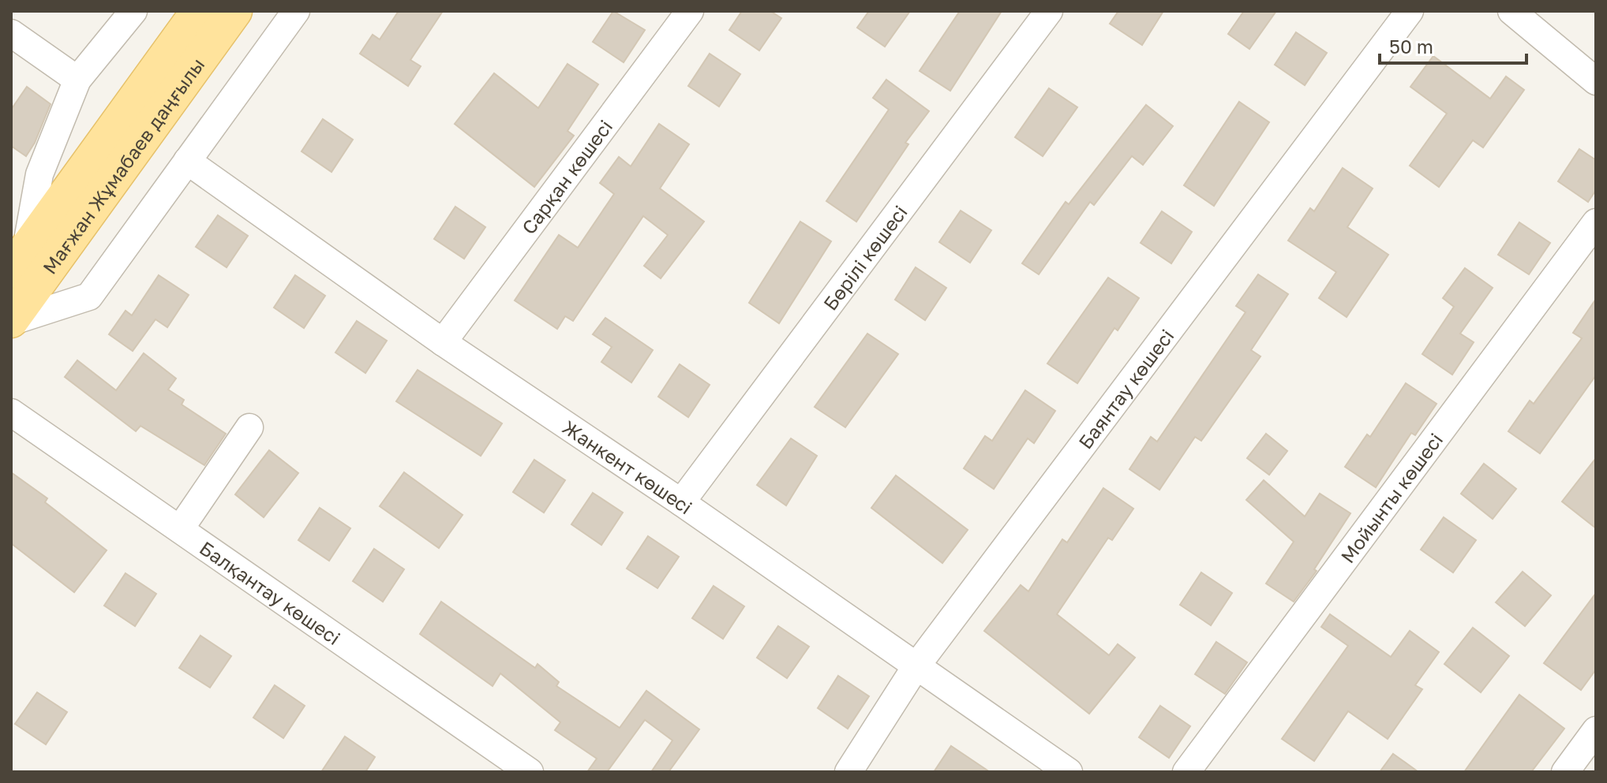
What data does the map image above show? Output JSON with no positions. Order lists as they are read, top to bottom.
{
  "streets": {
    "main road": ["Мағжан Жұмабаев даңғылы"],
    "street": [
      "Сарқан көшесі",
      "Бөрілі көшесі",
      "Баянтау көшесі",
      "Жанкент көшесі",
      "Мойынты көшесі",
      "Балқантау көшесі"
    ]
  },
  "crossings": [
    ["Сарқан көшесі", "Жанкент көшесі"],
    ["Бөрілі көшесі", "Жанкент көшесі"],
    ["Баянтау көшесі", "Жанкент көшесі"]
  ],
  "scale_bar": "50 m"
}
